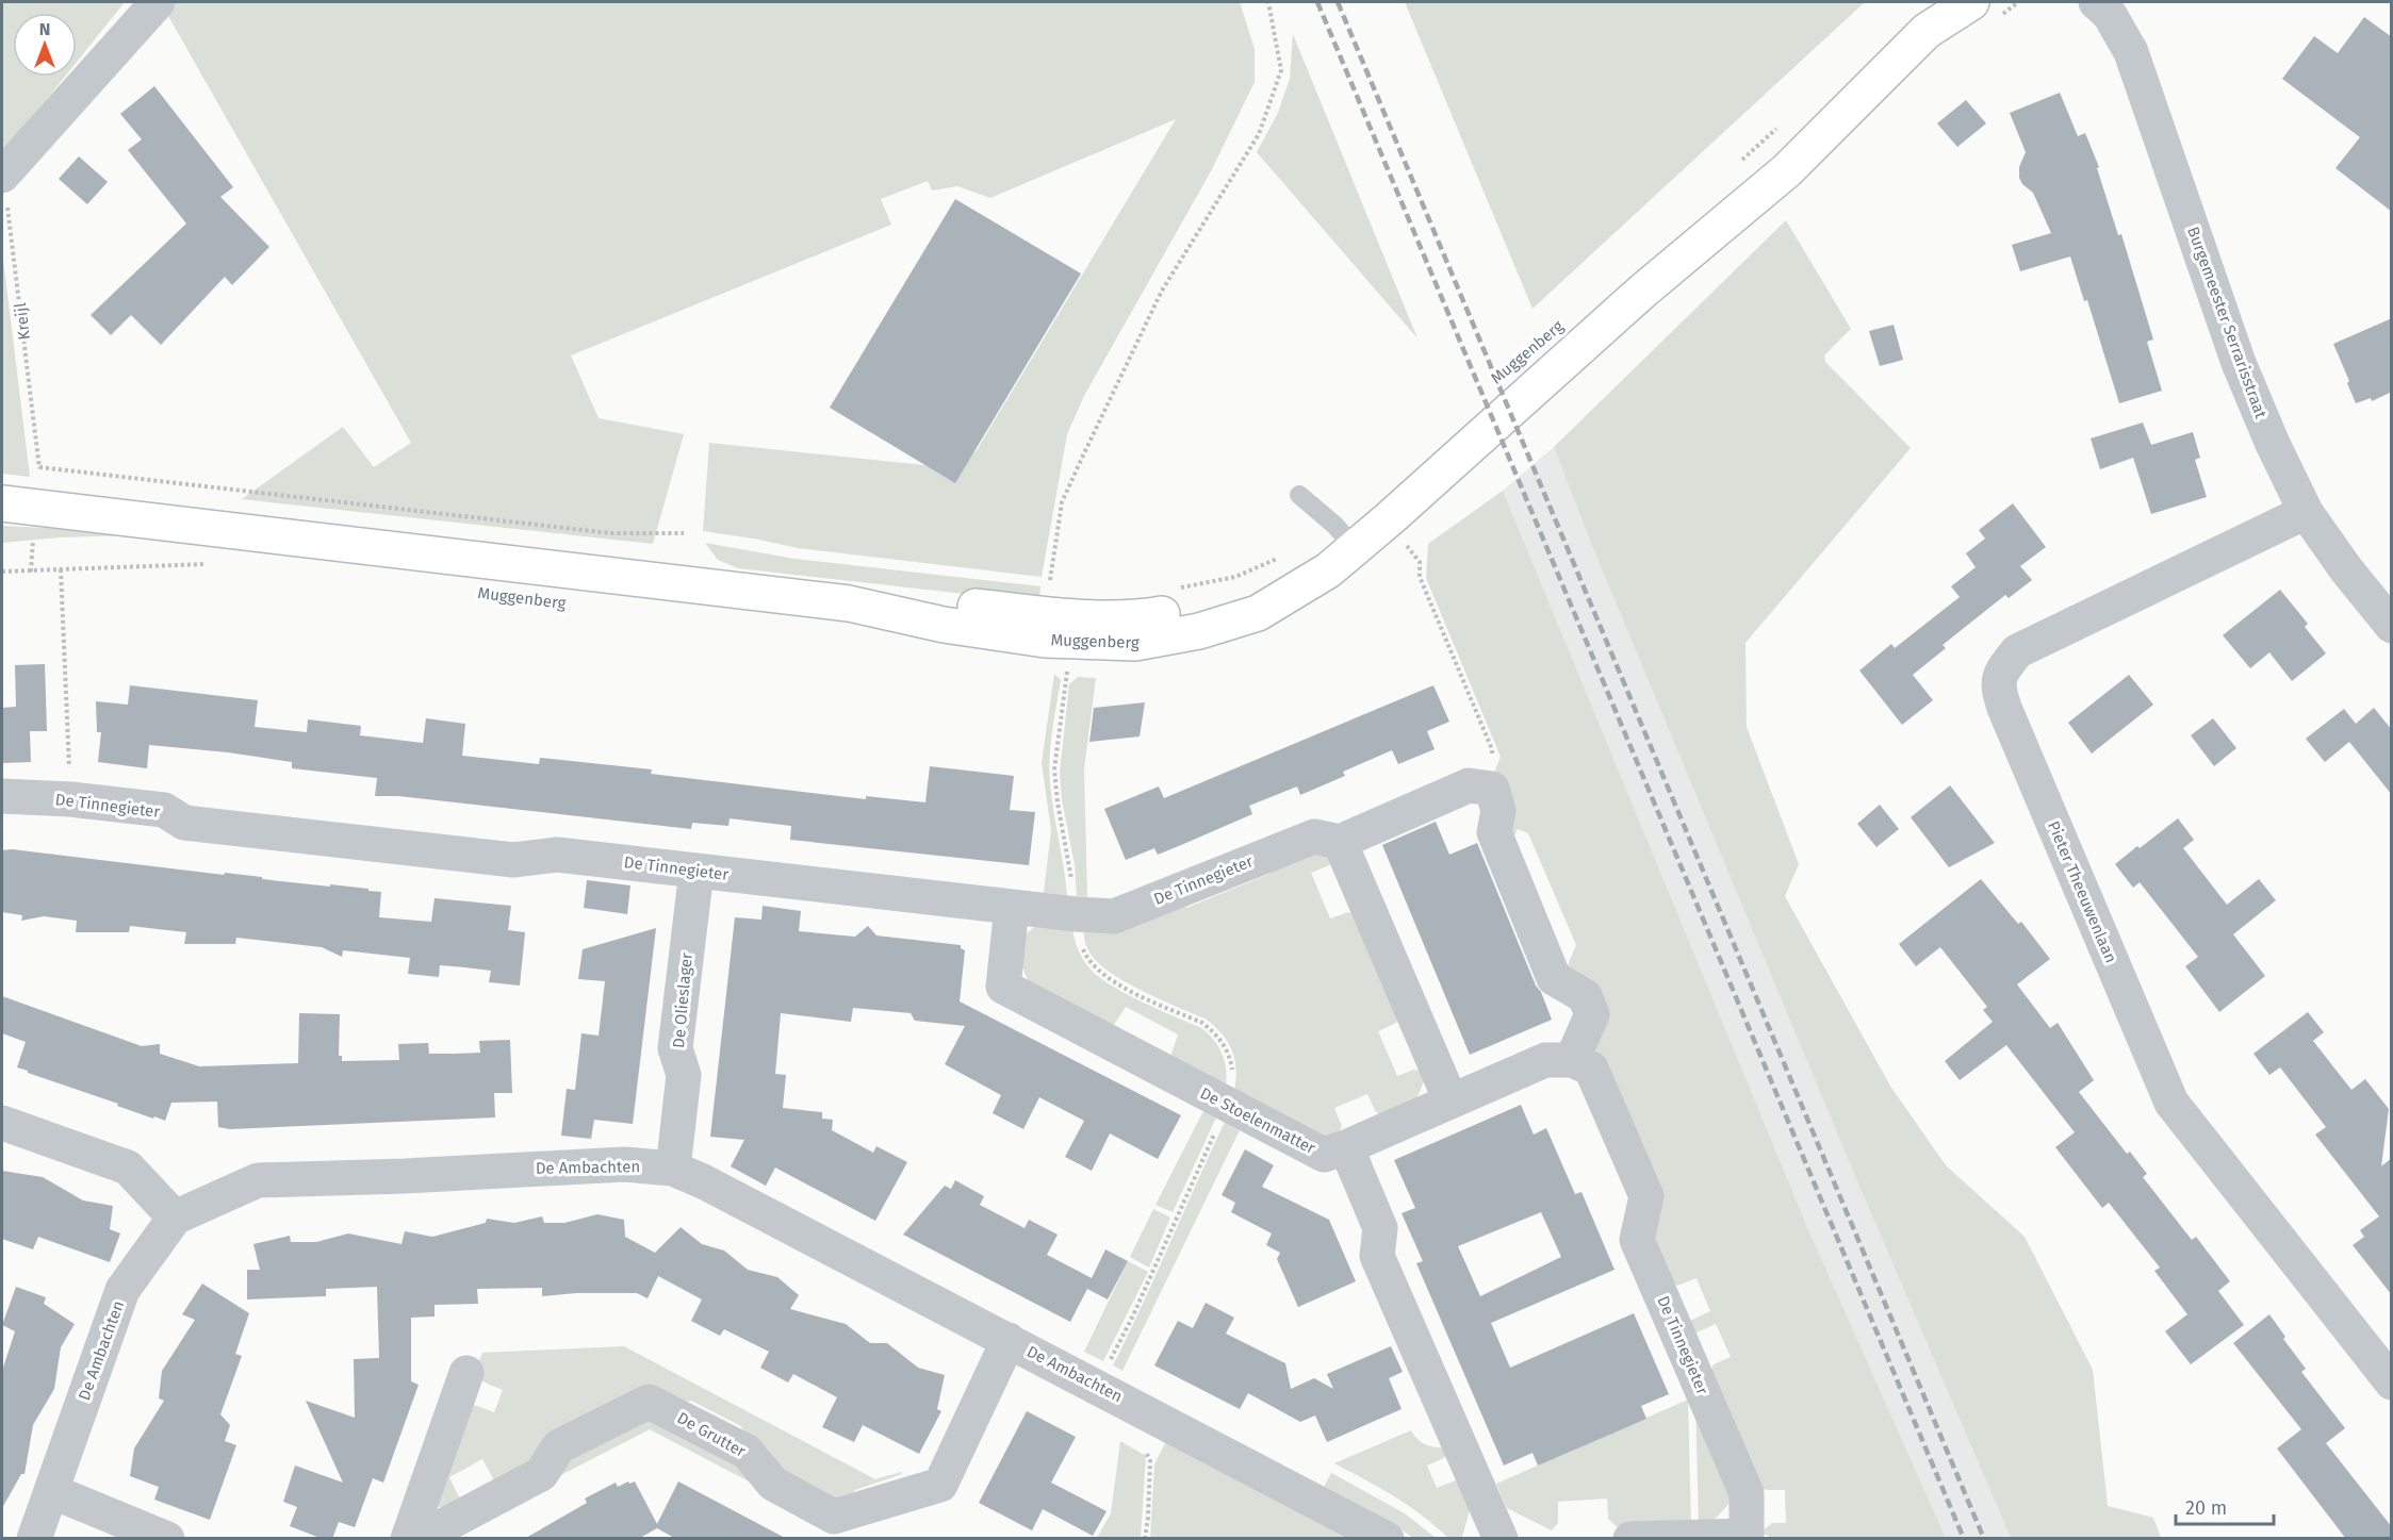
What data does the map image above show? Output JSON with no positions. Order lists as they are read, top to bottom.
{
  "streets": {
    "main road": ["Muggenberg"],
    "street": [
      "Burgemeester Serrarisstraat",
      "De Tinnegieter",
      "Pieter Theeuwenlaan",
      "De Olieslager",
      "De Stoelenmatter",
      "De Ambachten",
      "De Grutter"
    ],
    "path": ["Kreijl"]
  },
  "crossings": [
    ["Burgemeester Serrarisstraat", "Pieter Theeuwenlaan"],
    ["De Tinnegieter", "De Olieslager"],
    ["De Tinnegieter", "De Stoelenmatter"],
    ["De Olieslager", "De Ambachten"],
    ["De Ambachten", "De Grutter"]
  ],
  "scale_bar": "20 m",
  "north": "top"
}
